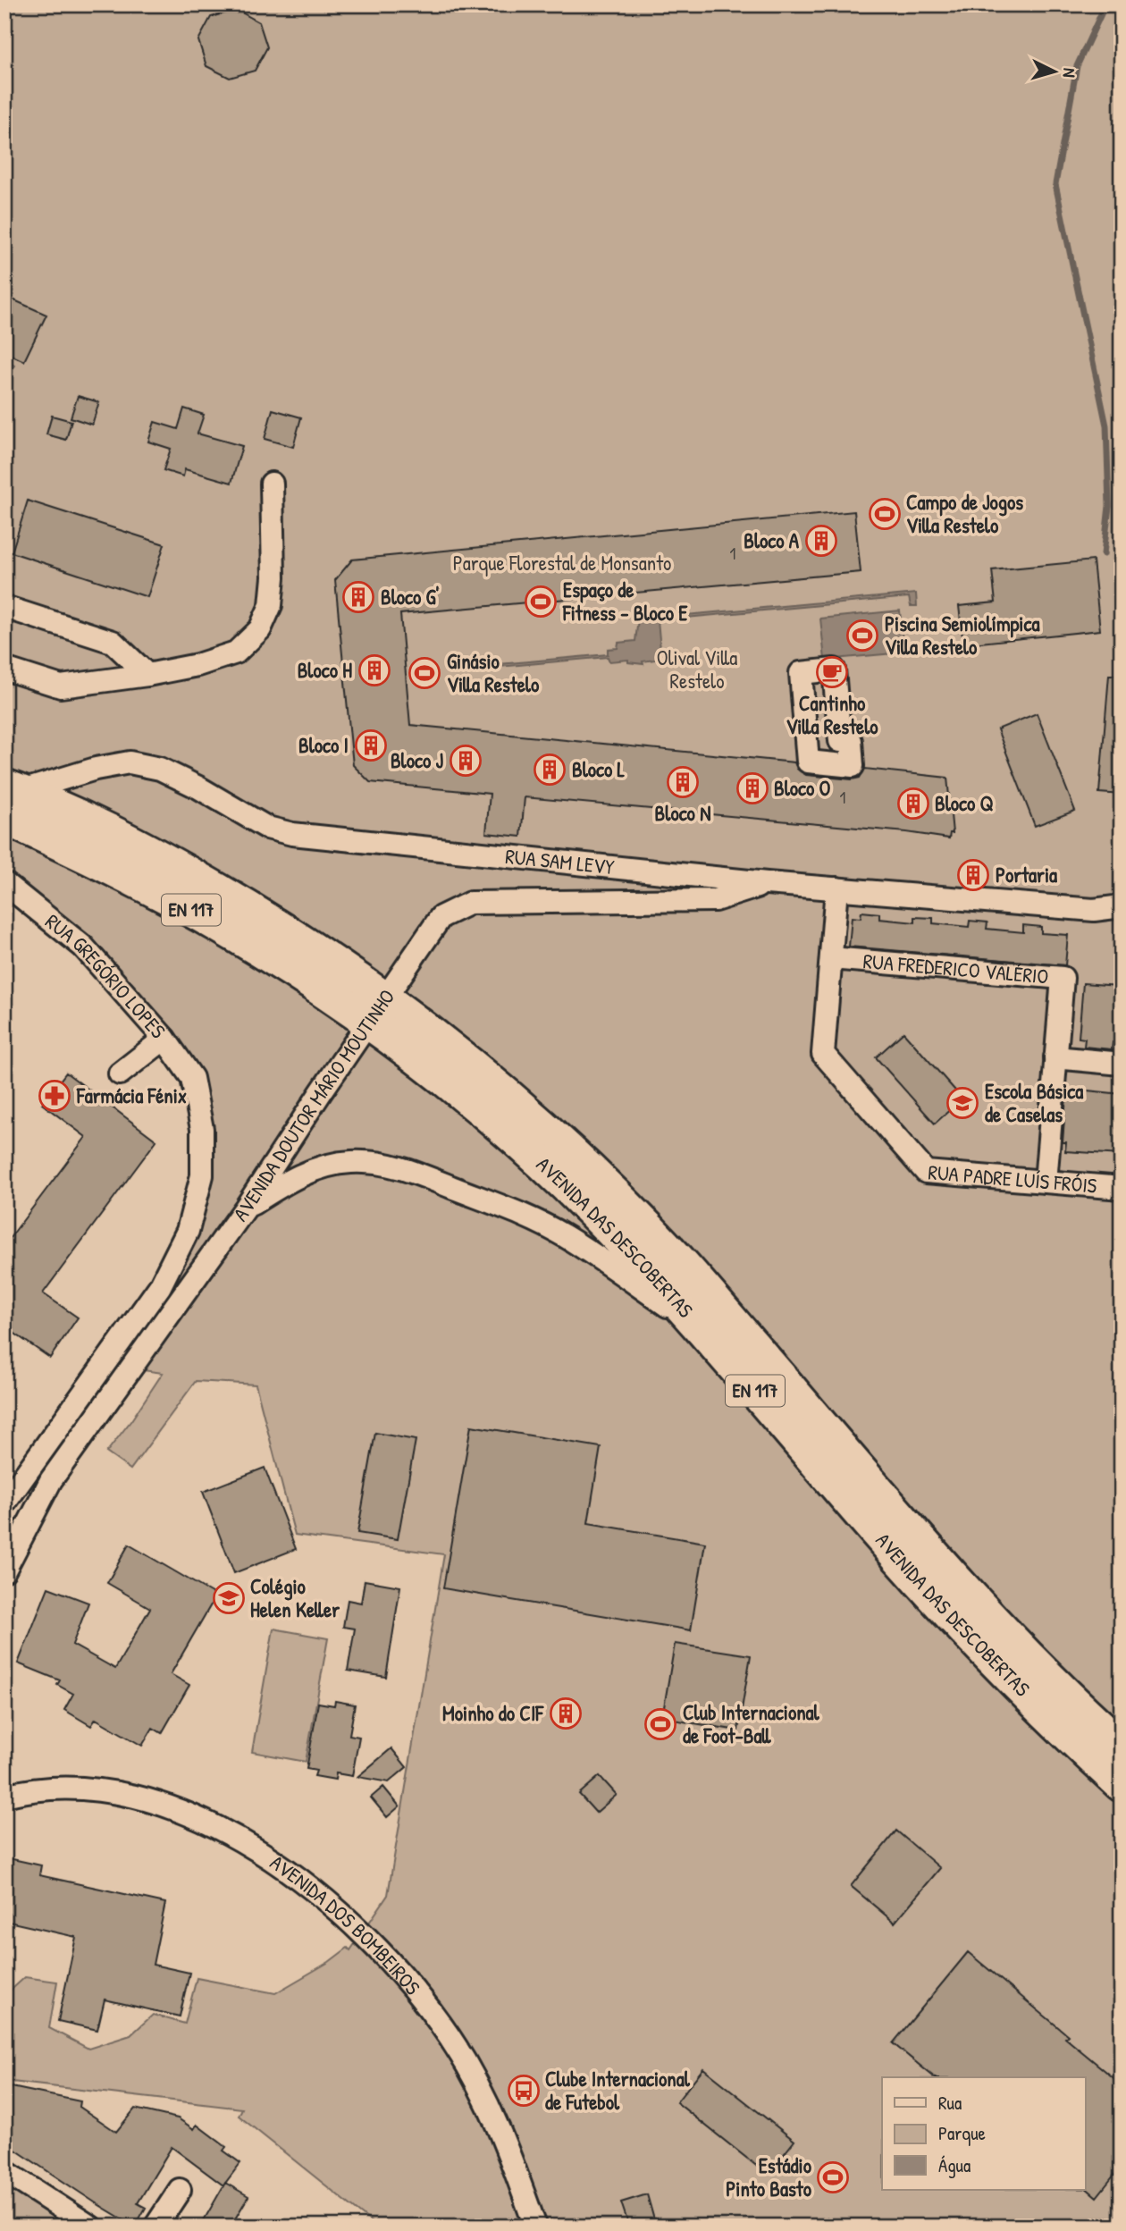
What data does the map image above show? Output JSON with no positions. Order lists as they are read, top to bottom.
{
  "streets": {
    "main road": ["EN 117", "AVENIDA DAS DESCOBERTAS"],
    "street": [
      "RUA SAM LEVY",
      "RUA FREDERICO VALÉRIO",
      "RUA GREGÓRIO LOPES",
      "AVENIDA DOUTOR MÁRIO MOUTINHO",
      "RUA PADRE LUÍS FRÓIS",
      "AVENIDA DOS BOMBEIROS"
    ]
  },
  "crossings": [
    ["RUA SAM LEVY", "AVENIDA DOUTOR MÁRIO MOUTINHO"],
    ["RUA SAM LEVY", "RUA PADRE LUÍS FRÓIS"],
    ["RUA SAM LEVY", "AVENIDA DAS DESCOBERTAS"],
    ["RUA FREDERICO VALÉRIO", "RUA PADRE LUÍS FRÓIS"],
    ["AVENIDA DOUTOR MÁRIO MOUTINHO", "AVENIDA DAS DESCOBERTAS"]
  ],
  "parks": ["Parque Florestal de Monsanto", "Olival Villa Restelo"],
  "places": {
    "sports": [
      "Campo de Jogos Villa Restelo",
      "Espaço de Fitness - Bloco E",
      "Piscina Semiolímpica Villa Restelo",
      "Ginásio Villa Restelo",
      "Club Internacional de Foot-Ball",
      "Estádio Pinto Basto"
    ],
    "building": [
      "Bloco A",
      "Bloco G'",
      "Bloco H",
      "Bloco I",
      "Bloco J",
      "Bloco L",
      "Bloco N",
      "Bloco O",
      "Bloco Q",
      "Portaria",
      "Moinho do CIF"
    ],
    "cafe": ["Cantinho Villa Restelo"],
    "pharmacy": ["Farmácia Fénix"],
    "school or university": ["Escola Básica de Caselas", "Colégio Helen Keller"],
    "bus stop": ["Clube Internacional de Futebol"]
  },
  "house_numbers": ["1", "1"],
  "legend": ["Rua", "Parque", "Água"],
  "north": "right"
}
